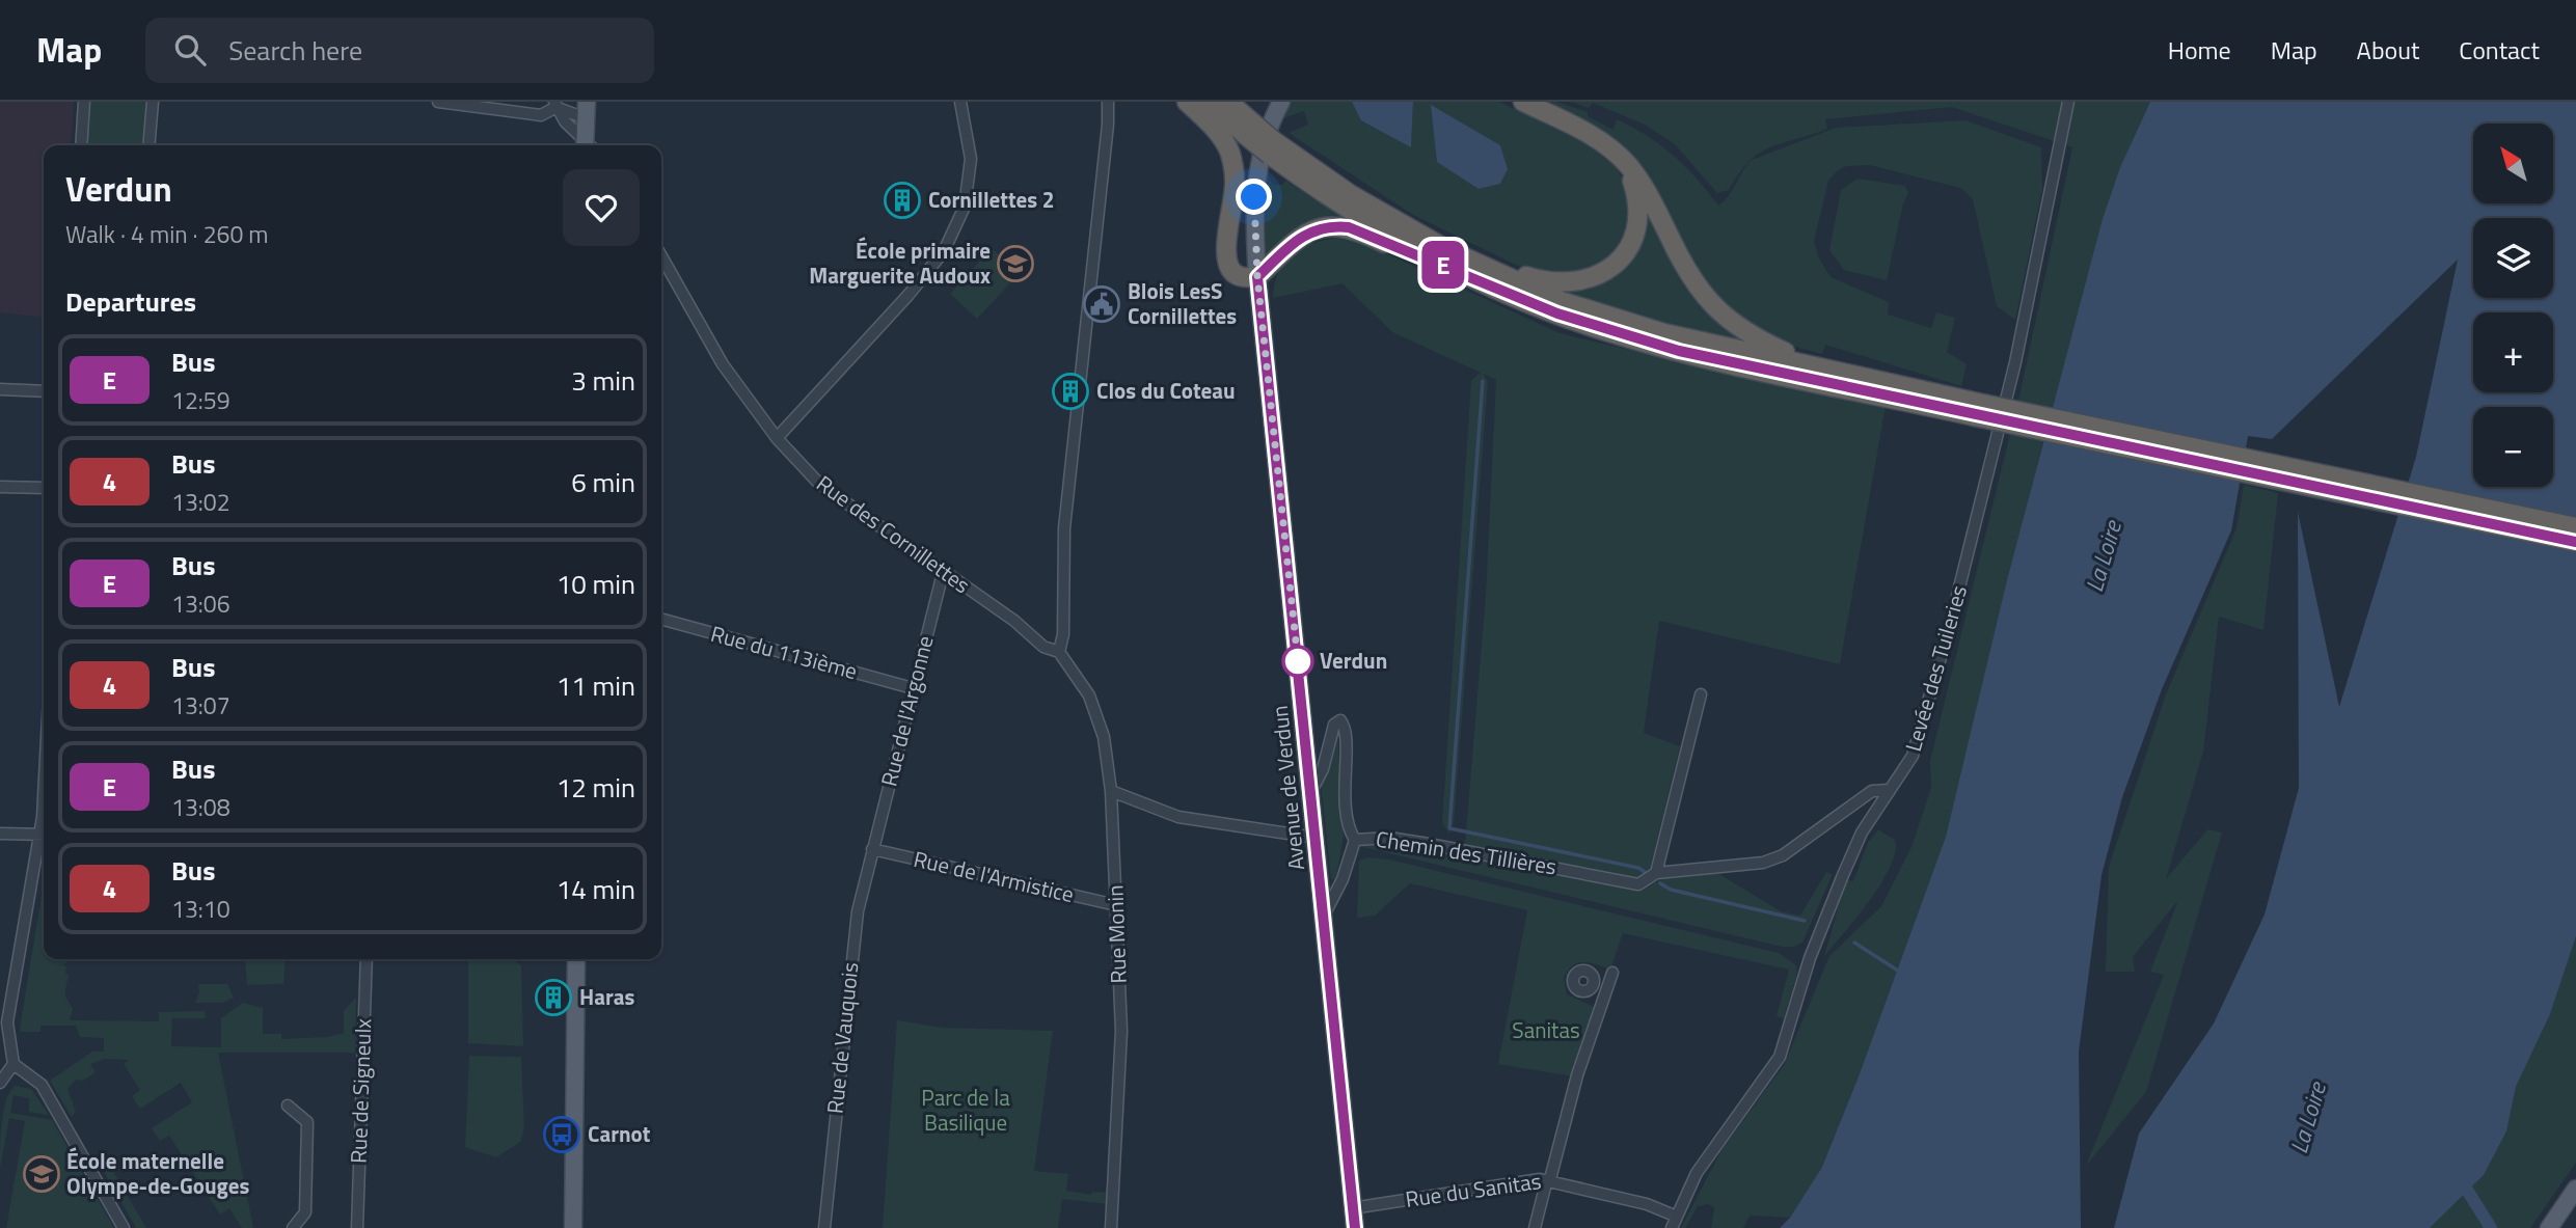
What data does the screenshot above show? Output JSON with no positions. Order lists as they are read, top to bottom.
{
  "streets": {
    "main road": ["Avenue de Verdun"],
    "street": [
      "Rue des Cornillettes",
      "Rue du 113ième",
      "Levée des Tuileries",
      "Rue de l'Argonne",
      "Chemin des Tillières",
      "Rue de l'Armistice",
      "Rue Monin",
      "Rue de Vauquois",
      "Rue de Signeulx",
      "Rue du Sanitas"
    ]
  },
  "crossings": [
    ["Rue des Cornillettes", "Rue de l'Argonne"],
    ["Rue des Cornillettes", "Rue Monin"],
    ["Rue du 113ième", "Rue de l'Argonne"],
    ["Levée des Tuileries", "Chemin des Tillières"],
    ["Levée des Tuileries", "Rue du Sanitas"],
    ["Rue de l'Argonne", "Rue de l'Armistice"],
    ["Rue de l'Argonne", "Rue de Vauquois"],
    ["Avenue de Verdun", "Chemin des Tillières"],
    ["Avenue de Verdun", "Rue du Sanitas"],
    ["Rue de l'Armistice", "Rue Monin"],
    ["Rue de l'Armistice", "Rue de Vauquois"]
  ],
  "water": ["La Loire"],
  "parks": ["Sanitas", "Parc de la Basilique"],
  "places": {
    "building": ["Cornillettes 2", "Clos du Coteau", "Haras"],
    "school or university": ["École primaire Marguerite Audoux", "École maternelle Olympe-de-Gouges"],
    "public building": ["Blois LesS Cornillettes"],
    "other": ["Verdun"],
    "bus stop": ["Carnot"]
  },
  "lines": ["bus line E"],
  "north": "top left",
  "page": {
    "header": "Map",
    "search": "Search here",
    "nav": [
      "Home",
      "Map",
      "About",
      "Contact"
    ],
    "on_map": "E",
    "map_buttons": ["+", "−"],
    "heading": [
      ["Verdun", "Walk · 4 min · 260 m"],
      "Departures"
    ],
    "list": [
      {
        "mark": "E",
        "name": "Bus",
        "note": "12:59",
        "value": "3 min"
      },
      {
        "mark": "4",
        "name": "Bus",
        "note": "13:02",
        "value": "6 min"
      },
      {
        "mark": "E",
        "name": "Bus",
        "note": "13:06",
        "value": "10 min"
      },
      {
        "mark": "4",
        "name": "Bus",
        "note": "13:07",
        "value": "11 min"
      },
      {
        "mark": "E",
        "name": "Bus",
        "note": "13:08",
        "value": "12 min"
      },
      {
        "mark": "4",
        "name": "Bus",
        "note": "13:10",
        "value": "14 min"
      }
    ]
  }
}
